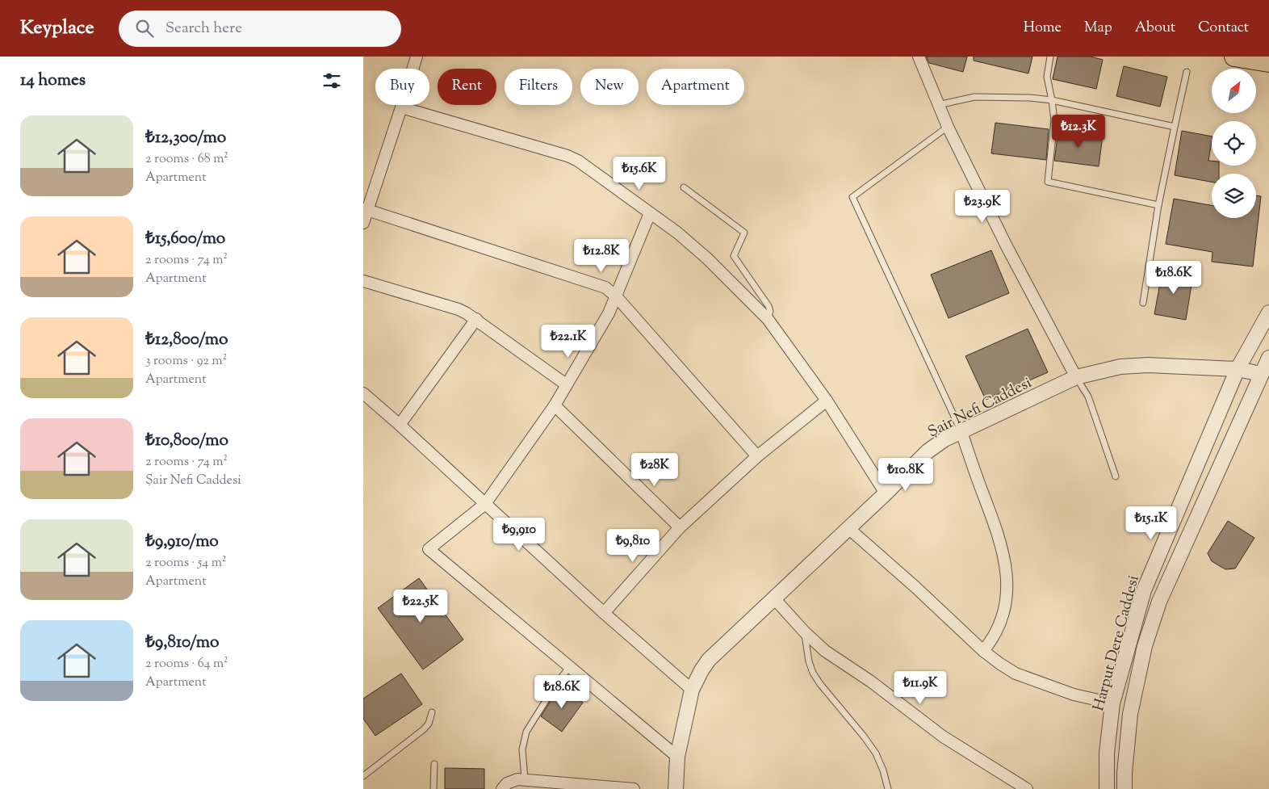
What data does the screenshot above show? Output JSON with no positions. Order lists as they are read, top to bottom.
{
  "streets": {
    "street": ["Şair Nefi Caddesi", "Harput Dere Caddesi"]
  },
  "crossings": [
    ["Şair Nefi Caddesi", "Harput Dere Caddesi"]
  ],
  "north": "top right",
  "page": {
    "header": "Keyplace",
    "search": "Search here",
    "nav": [
      "Home",
      "Map",
      "About",
      "Contact"
    ],
    "heading": "14 homes",
    "chip": [
      "Buy",
      "Rent",
      "Filters",
      "New",
      "Apartment"
    ],
    "list": [
      {
        "name": "₺12,300/mo",
        "note": "2 rooms · 68 m² · Apartment"
      },
      {
        "name": "₺15,600/mo",
        "note": "2 rooms · 74 m² · Apartment"
      },
      {
        "name": "₺12,800/mo",
        "note": "3 rooms · 92 m² · Apartment"
      },
      {
        "name": "₺10,800/mo",
        "note": "2 rooms · 74 m² · Şair Nefi Caddesi"
      },
      {
        "name": "₺9,910/mo",
        "note": "2 rooms · 54 m² · Apartment"
      },
      {
        "name": "₺9,810/mo",
        "note": "2 rooms · 64 m² · Apartment"
      }
    ],
    "price": [
      "₺12.3K",
      "₺15.6K",
      "₺23.9K",
      "₺12.8K",
      "₺18.6K",
      "₺22.1K",
      "₺28K",
      "₺10.8K",
      "₺15.1K",
      "₺9,910",
      "₺9,810",
      "₺22.5K",
      "₺11.9K",
      "₺18.6K"
    ]
  }
}
